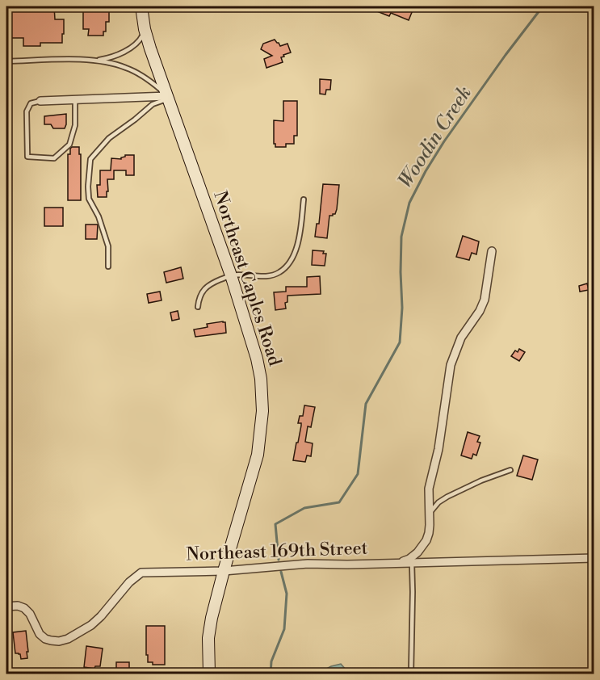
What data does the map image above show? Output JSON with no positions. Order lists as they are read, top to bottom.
{
  "streets": {
    "main road": ["Northeast Caples Road"],
    "street": ["Northeast 169th Street"]
  },
  "crossings": [
    ["Northeast Caples Road", "Northeast 169th Street"]
  ],
  "water": ["Woodin Creek"]
}
